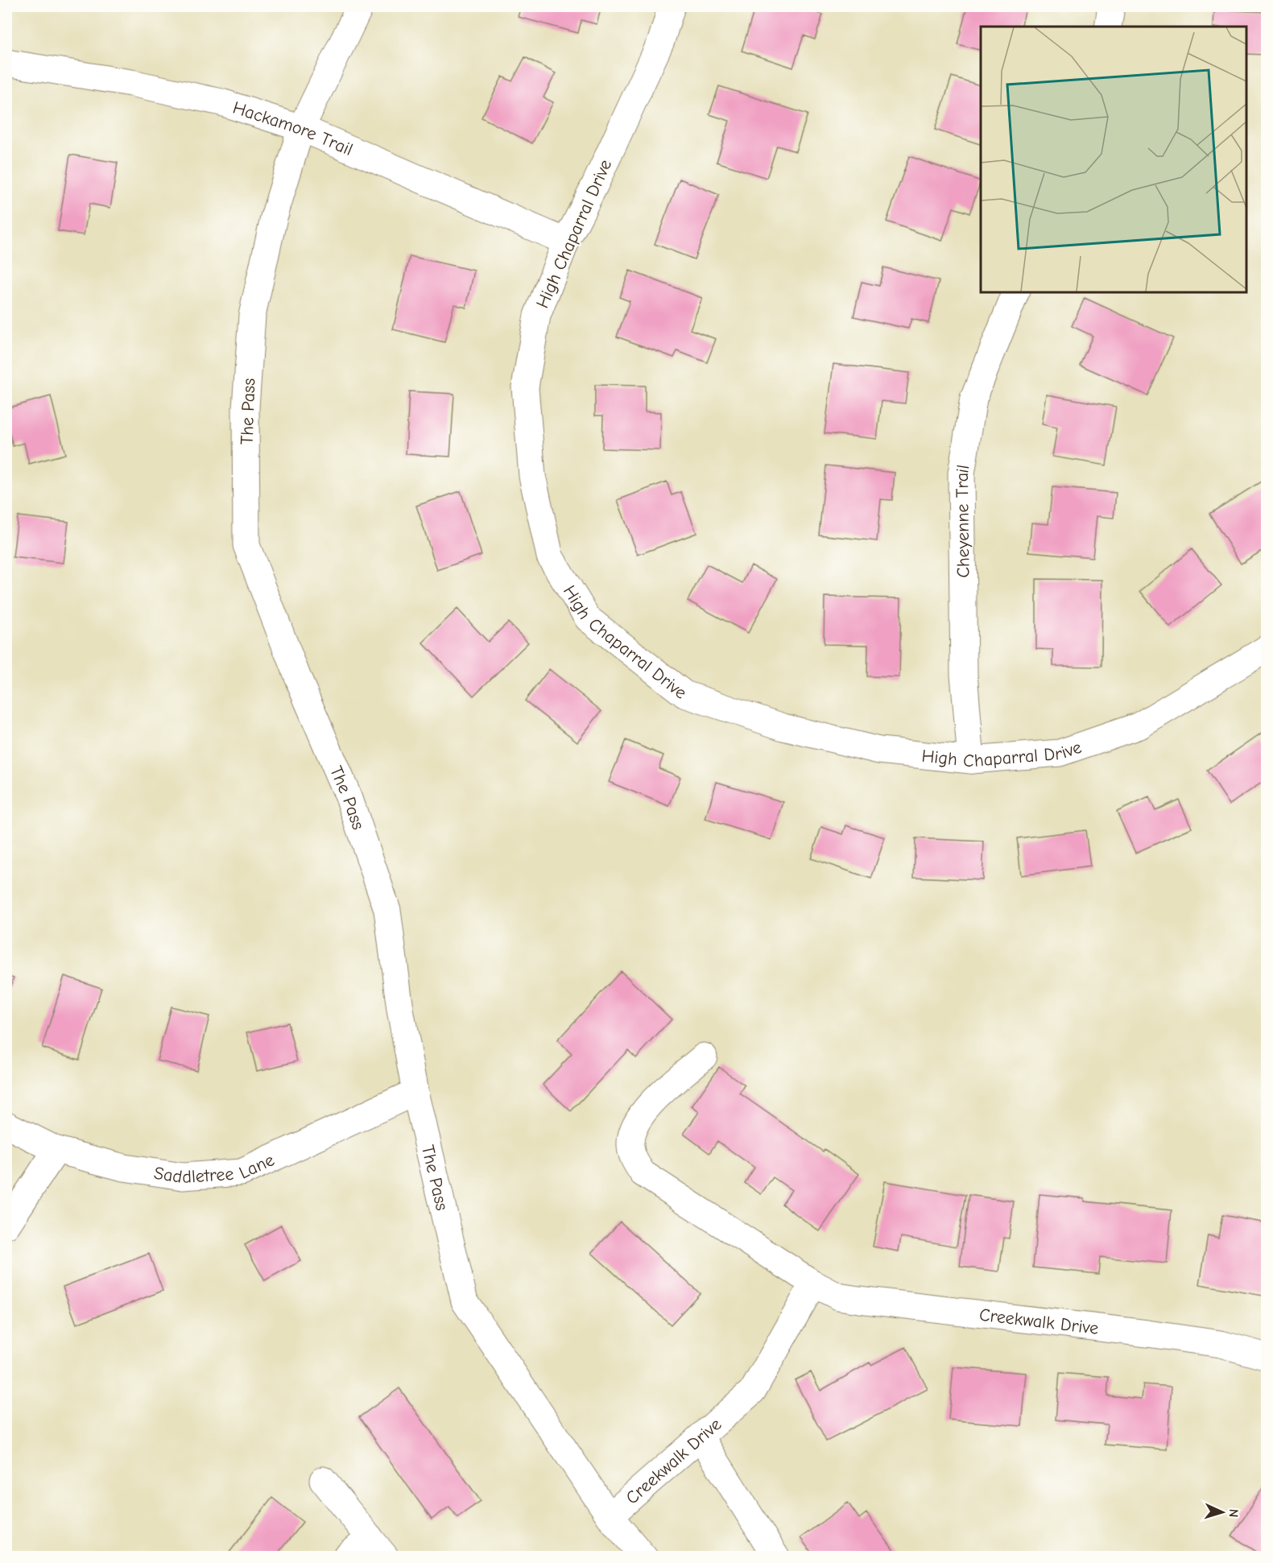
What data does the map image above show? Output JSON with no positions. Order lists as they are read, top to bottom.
{
  "streets": {
    "street": [
      "Hackamore Trail",
      "High Chaparral Drive",
      "The Pass",
      "Cheyenne Trail",
      "Saddletree Lane",
      "Creekwalk Drive"
    ]
  },
  "crossings": [
    ["Hackamore Trail", "High Chaparral Drive"],
    ["Hackamore Trail", "The Pass"],
    ["High Chaparral Drive", "Cheyenne Trail"],
    ["The Pass", "Saddletree Lane"],
    ["The Pass", "Creekwalk Drive"]
  ],
  "north": "right"
}
